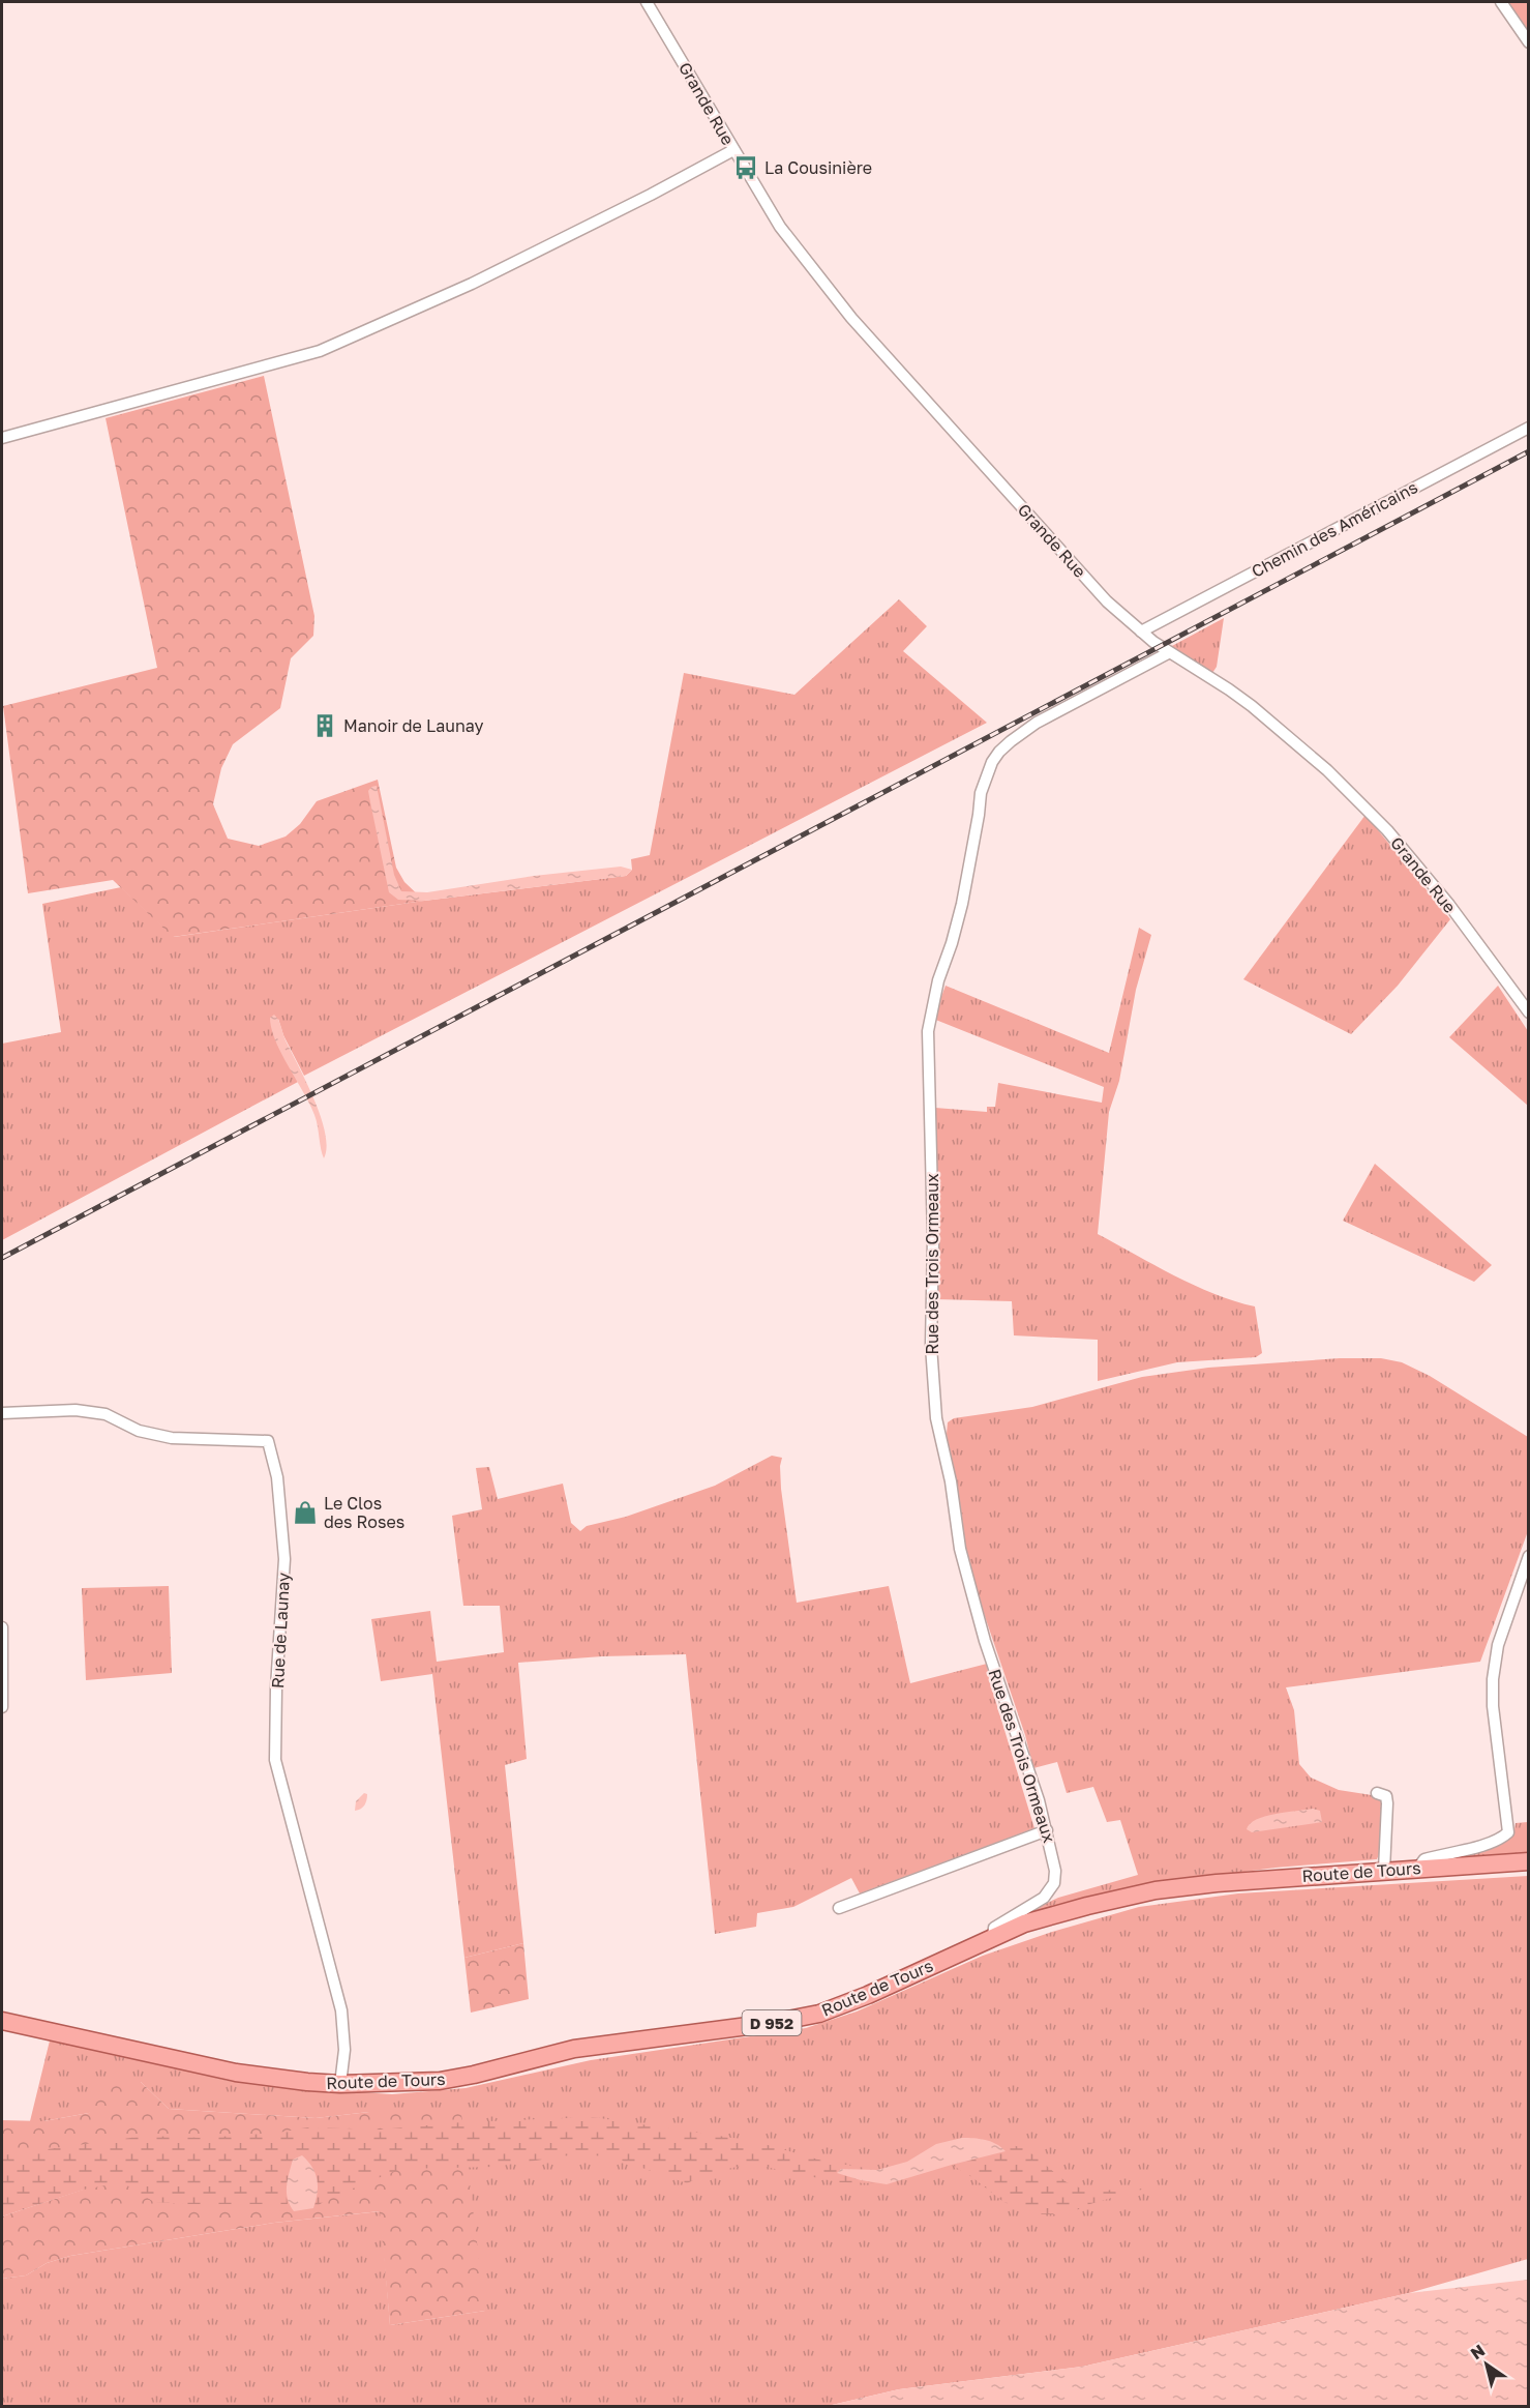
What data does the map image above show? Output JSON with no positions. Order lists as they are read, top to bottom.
{
  "streets": {
    "main road": ["Route de Tours", "D 952"],
    "street": [
      "Grande Rue",
      "Chemin des Américains",
      "Rue des Trois Ormeaux",
      "Rue de Launay"
    ]
  },
  "crossings": [
    ["Grande Rue", "Chemin des Américains"],
    ["Grande Rue", "Rue des Trois Ormeaux"],
    ["Rue des Trois Ormeaux", "Route de Tours"],
    ["Rue de Launay", "Route de Tours"]
  ],
  "places": {
    "bus stop": ["La Cousinière"],
    "building": ["Manoir de Launay"],
    "shop": ["Le Clos des Roses"]
  },
  "north": "top left"
}
